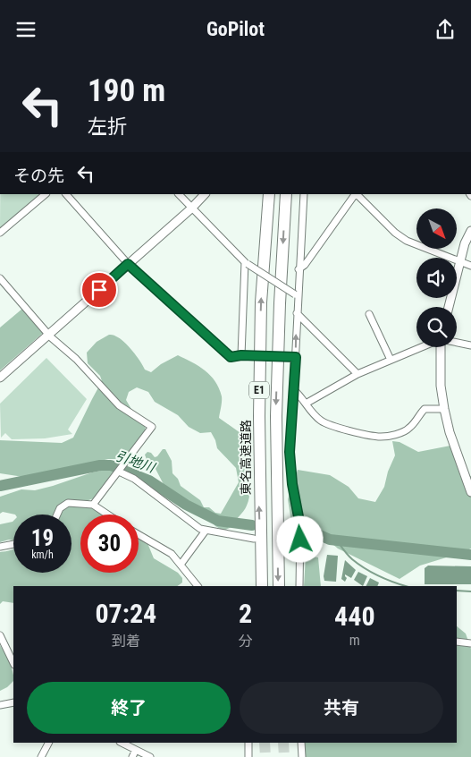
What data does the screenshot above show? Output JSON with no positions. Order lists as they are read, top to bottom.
{
  "streets": {
    "highway": ["E1", "東名高速道路"]
  },
  "water": ["引地川"],
  "north": "bottom right",
  "page": {
    "header": "GoPilot",
    "turn": ["190 m", "左折"],
    "then": "その先",
    "speed": "19 km/h",
    "limit": "30",
    "eta": [
      "07:24",
      "到着",
      "2",
      "分",
      "440",
      "m"
    ],
    "buttons": ["終了", "共有"]
  }
}
